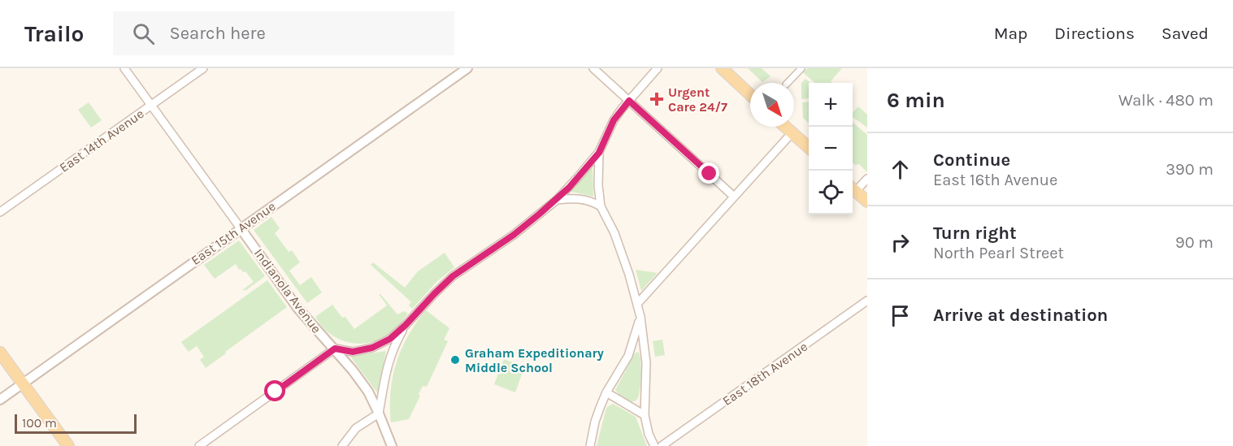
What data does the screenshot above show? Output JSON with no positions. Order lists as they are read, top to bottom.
{
  "streets": {
    "street": [
      "East 14th Avenue",
      "East 15th Avenue",
      "Indianola Avenue",
      "East 18th Avenue"
    ]
  },
  "crossings": [
    ["East 14th Avenue", "Indianola Avenue"],
    ["East 15th Avenue", "Indianola Avenue"]
  ],
  "places": {
    "health": ["Urgent Care 24/7"],
    "other": ["Graham Expeditionary Middle School"]
  },
  "scale_bar": "100 m",
  "north": "bottom right",
  "page": {
    "header": "Trailo",
    "search": "Search here",
    "nav": ["Map", "Directions", "Saved"],
    "heading": ["6 min", "Walk · 480 m"],
    "map_buttons": ["+", "−"],
    "list": [
      ["Continue", "East 16th Avenue", "390 m"],
      ["Turn right", "North Pearl Street", "90 m"],
      "Arrive at destination"
    ],
    "scale": "100 m"
  }
}
